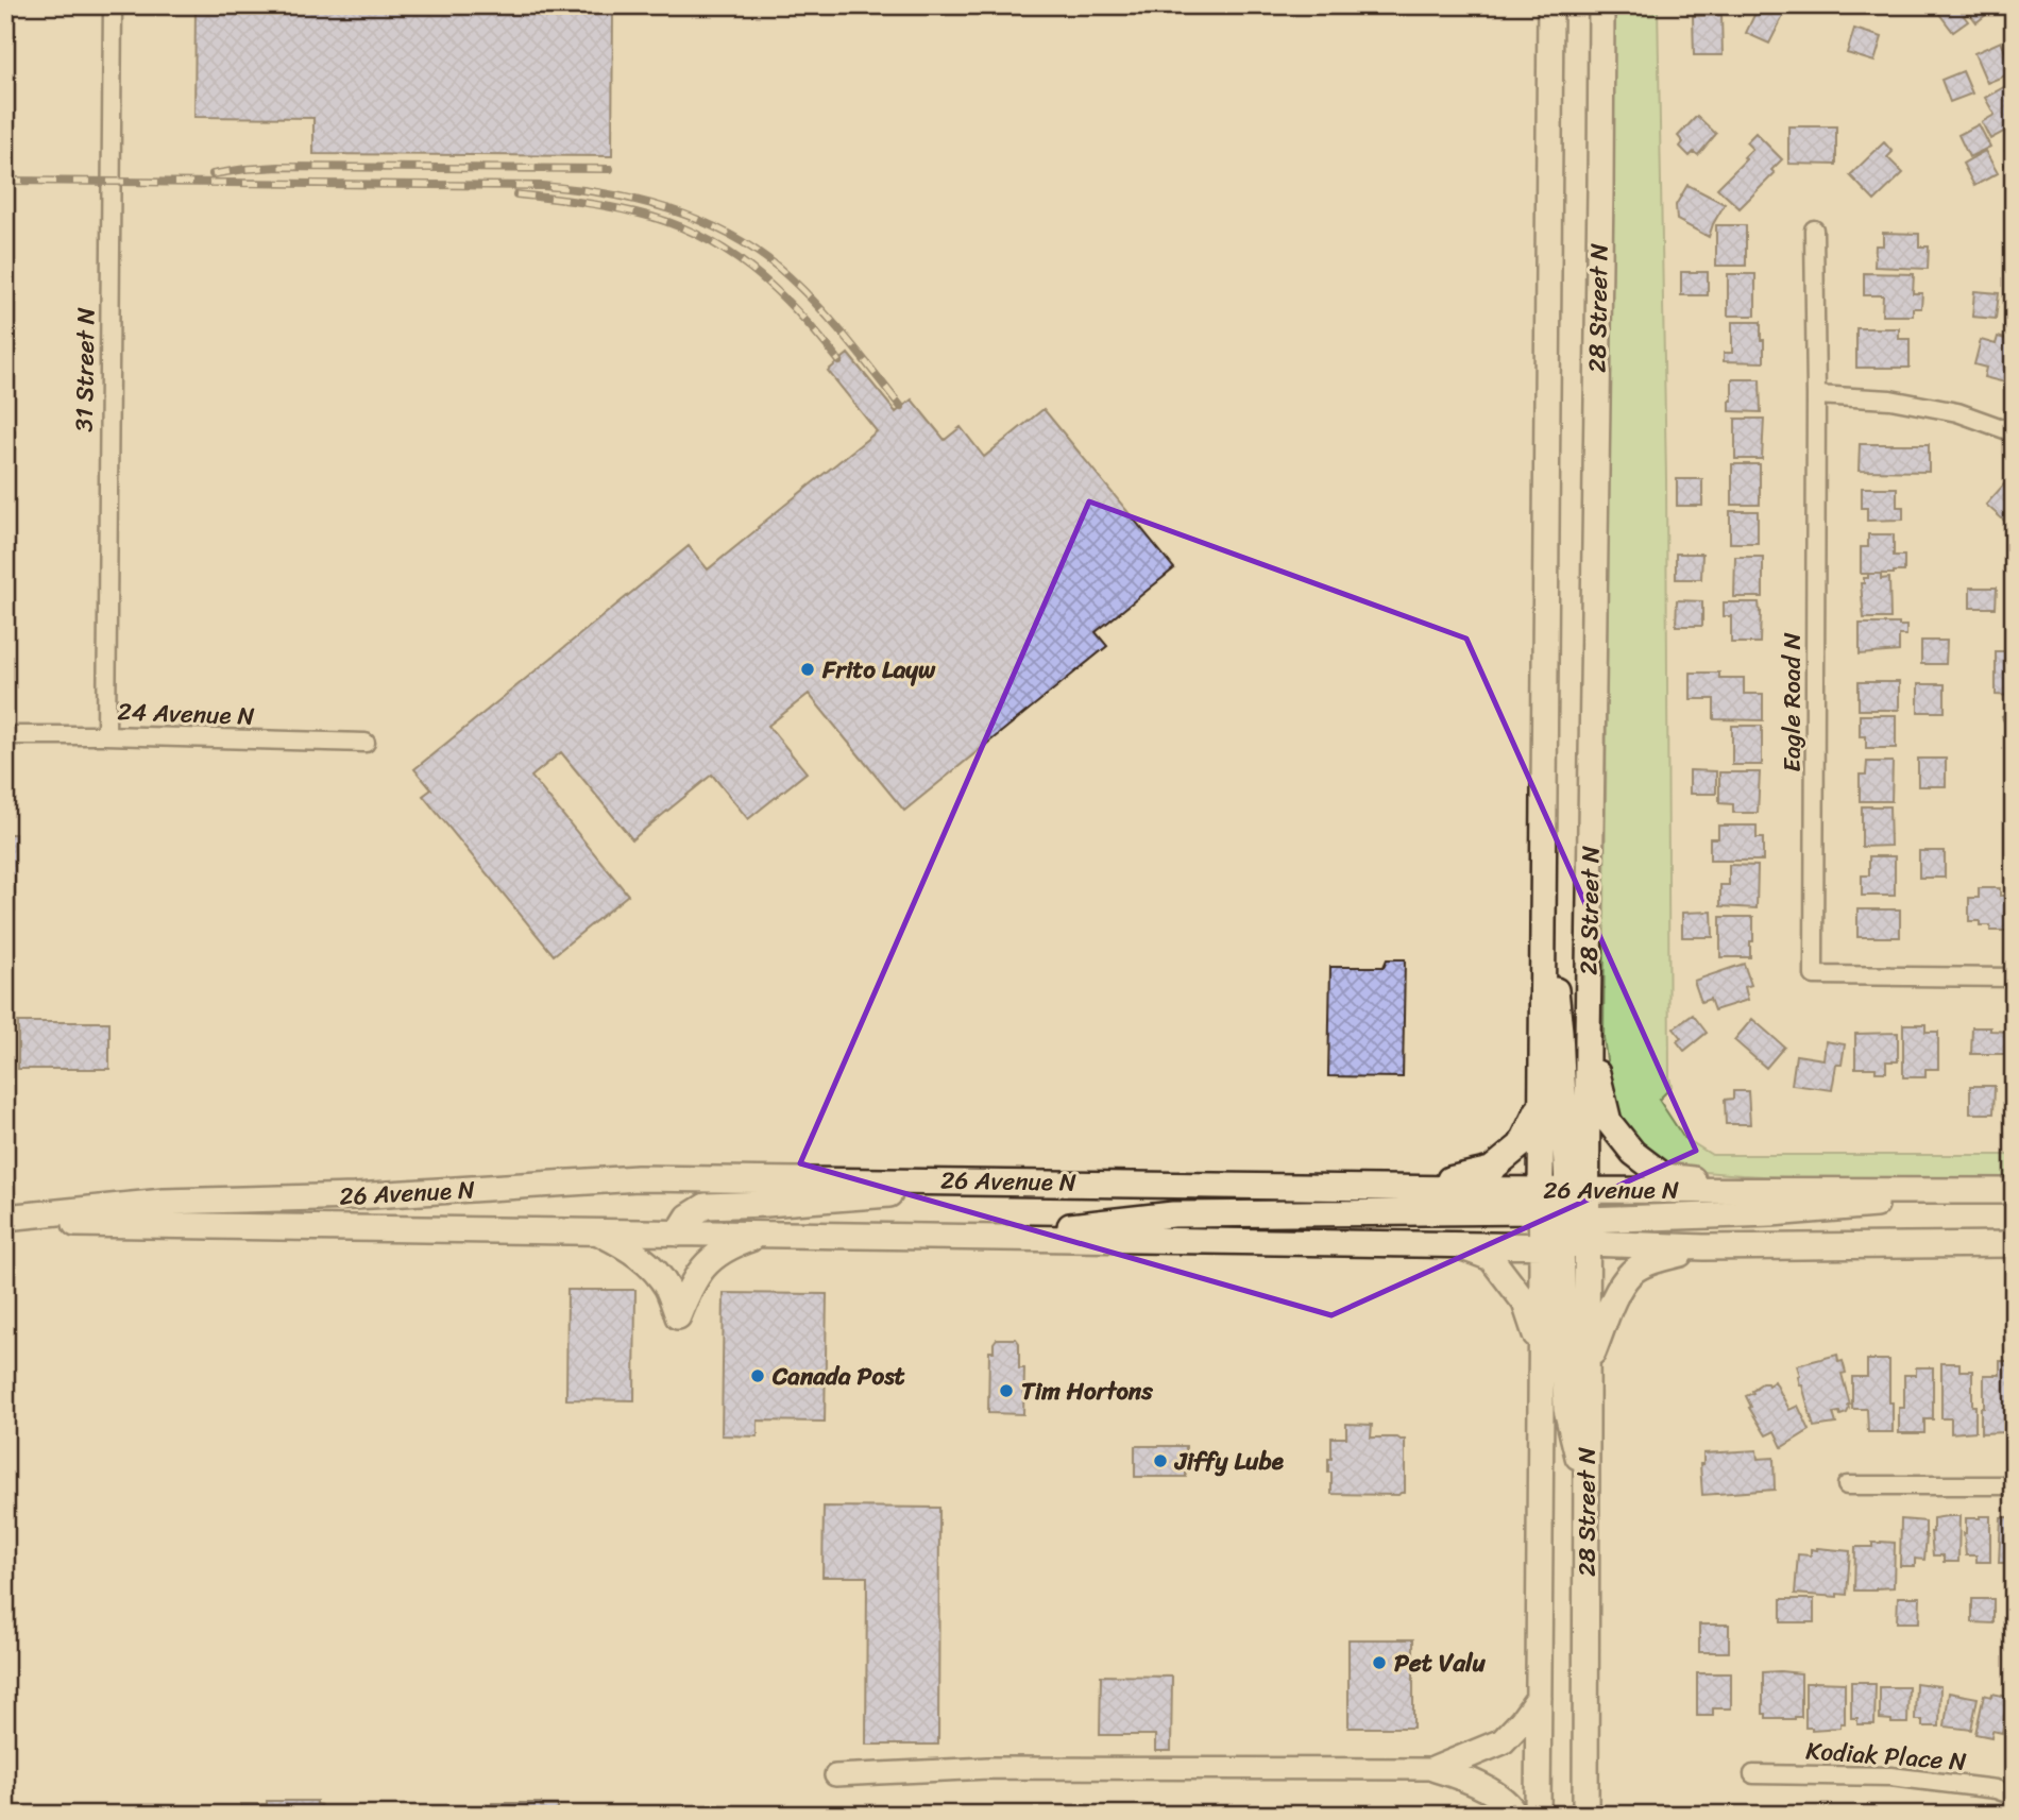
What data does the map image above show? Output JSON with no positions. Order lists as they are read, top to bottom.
{
  "streets": {
    "main road": ["28 Street N", "26 Avenue N"],
    "street": [
      "31 Street N",
      "Eagle Road N",
      "24 Avenue N",
      "Kodiak Place N"
    ]
  },
  "crossings": [
    ["28 Street N", "26 Avenue N"],
    ["31 Street N", "24 Avenue N"]
  ],
  "places": [
    "Frito Layw",
    "Canada Post",
    "Tim Hortons",
    "Jiffy Lube",
    "Pet Valu"
  ]
}
